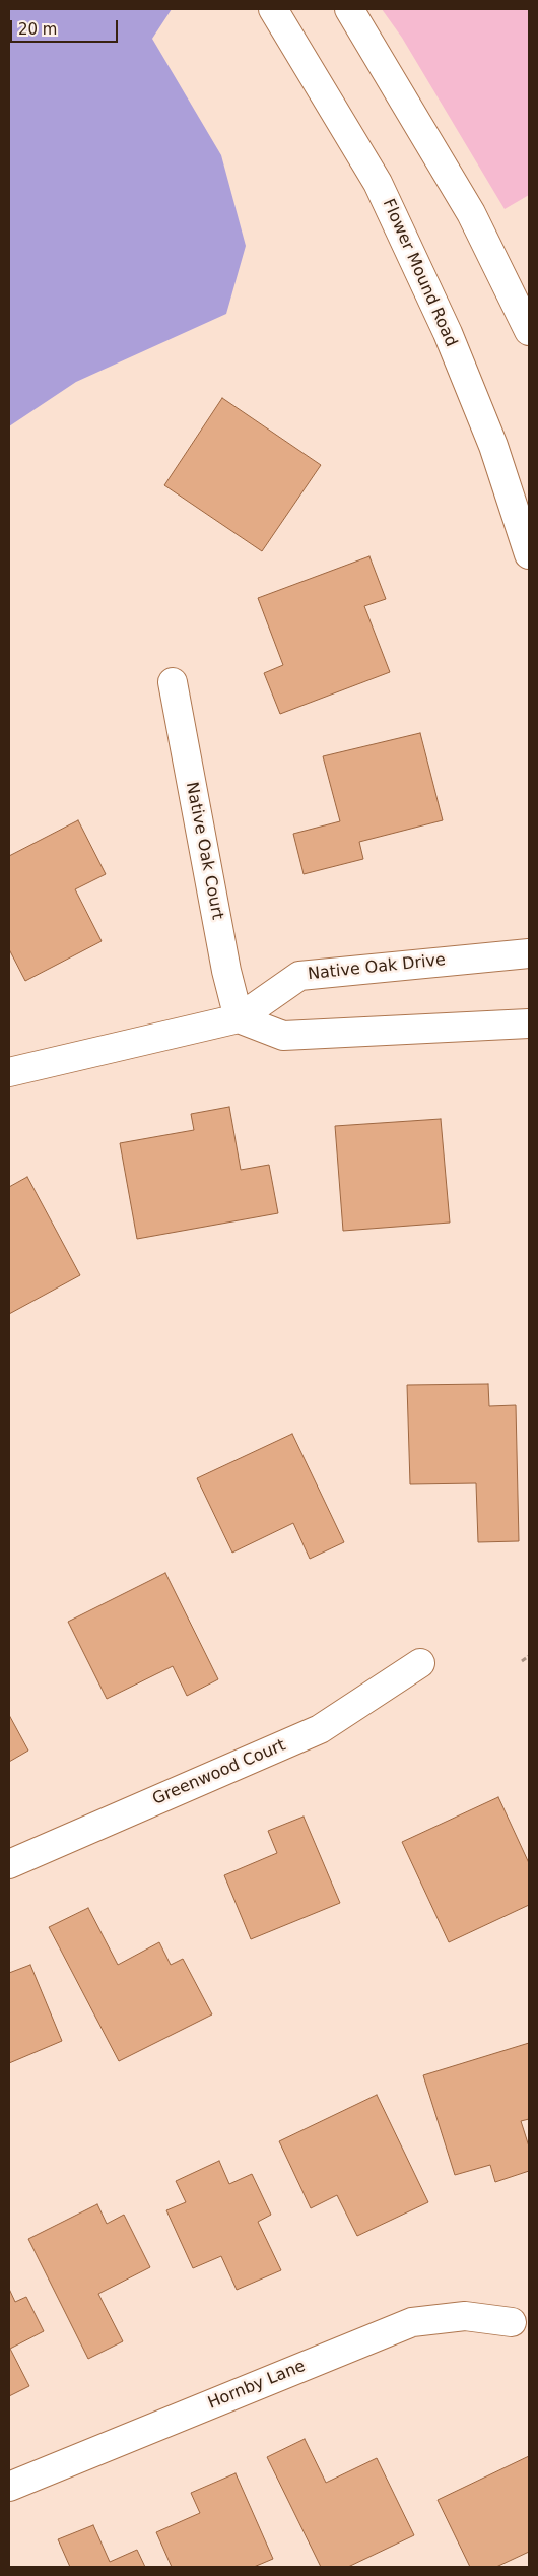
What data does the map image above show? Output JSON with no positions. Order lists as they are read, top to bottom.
{
  "streets": {
    "street": [
      "Flower Mound Road",
      "Native Oak Court",
      "Native Oak Drive",
      "Greenwood Court",
      "Hornby Lane"
    ]
  },
  "crossings": [
    ["Native Oak Court", "Native Oak Drive"]
  ],
  "scale_bar": "20 m"
}
